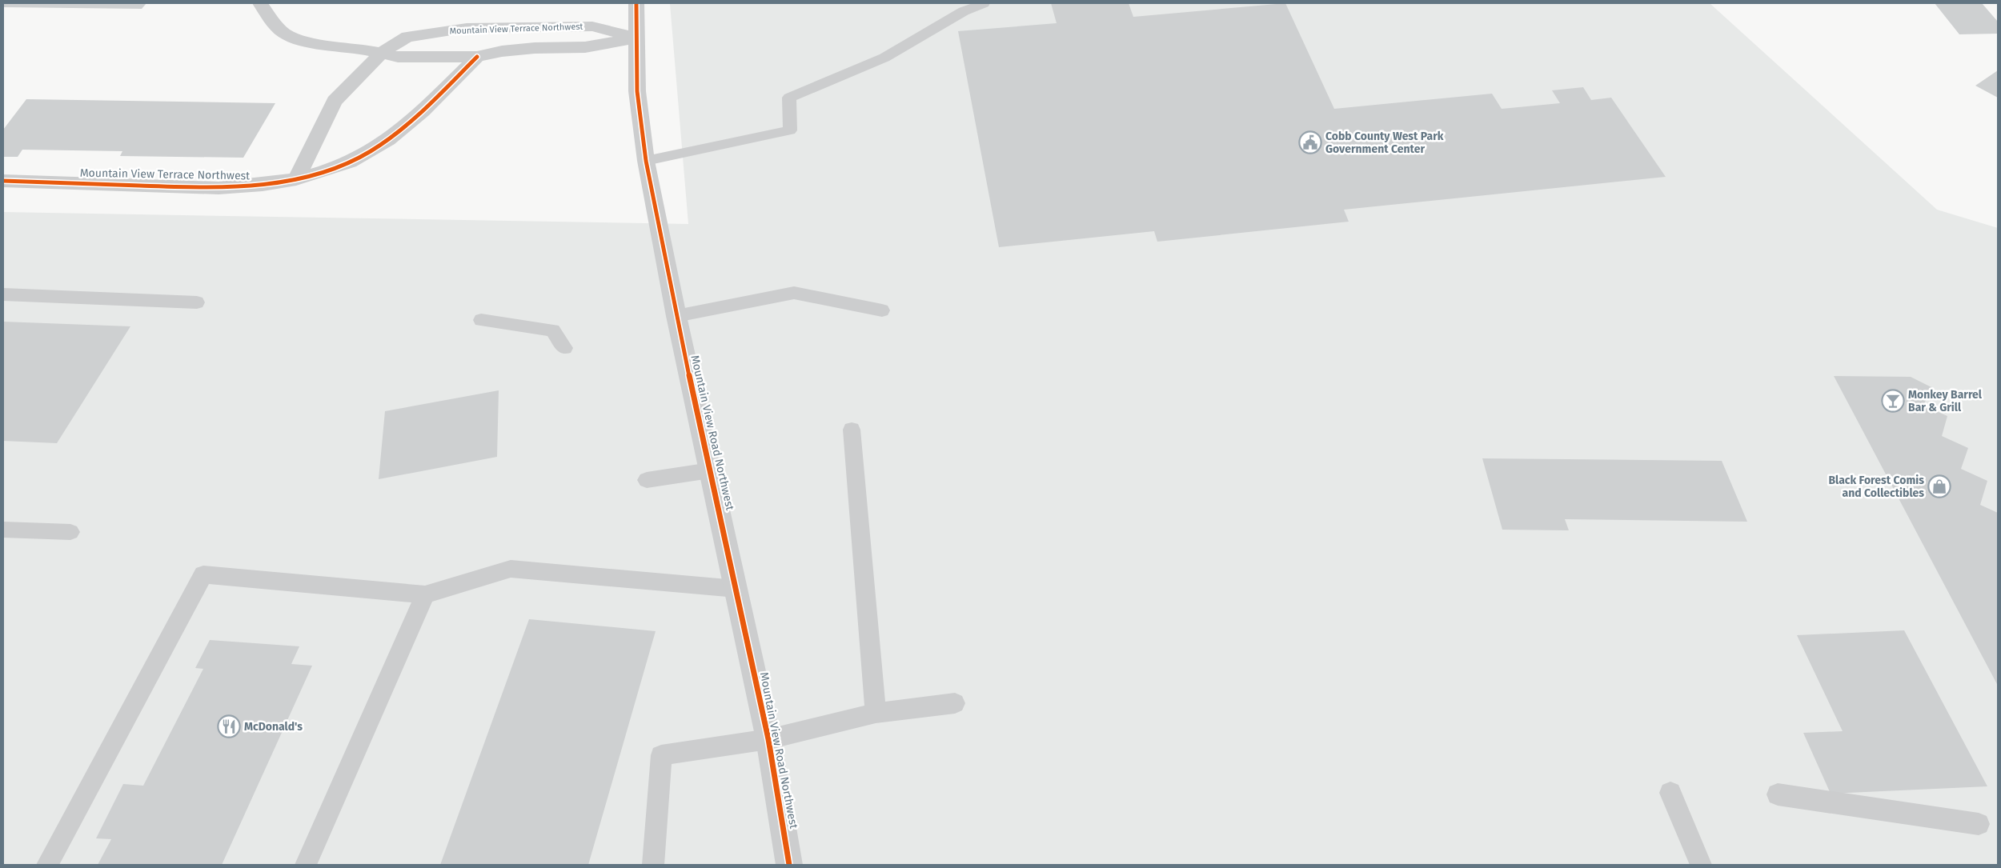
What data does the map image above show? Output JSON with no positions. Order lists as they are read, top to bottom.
{
  "streets": {
    "street": ["Mountain View Terrace Northwest", "Mountain View Road Northwest"]
  },
  "crossings": [
    ["Mountain View Terrace Northwest", "Mountain View Road Northwest"]
  ],
  "places": {
    "public building": ["Cobb County West Park Government Center"],
    "bar": ["Monkey Barrel Bar & Grill"],
    "shop": ["Black Forest Comis and Collectibles"],
    "restaurant": ["McDonald's"]
  }
}
